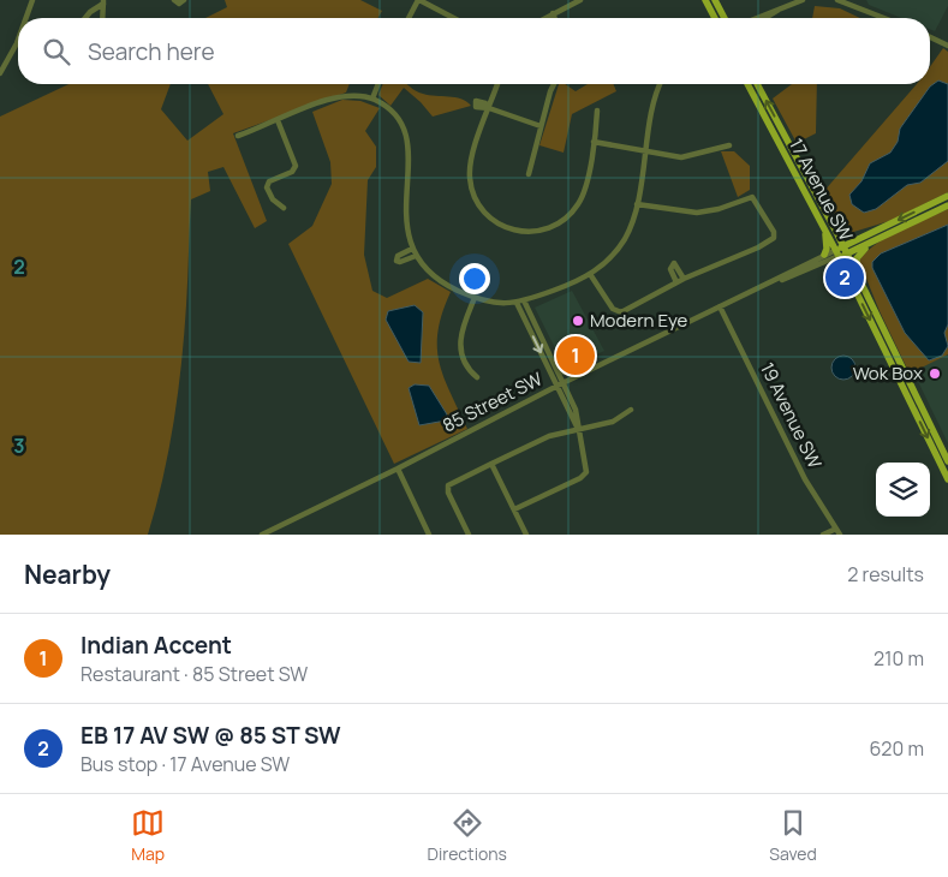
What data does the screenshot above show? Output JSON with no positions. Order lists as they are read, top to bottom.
{
  "streets": {
    "main road": ["17 Avenue SW", "85 Street SW"],
    "street": ["19 Avenue SW"]
  },
  "crossings": [
    ["17 Avenue SW", "85 Street SW"],
    ["85 Street SW", "19 Avenue SW"]
  ],
  "places": ["Modern Eye", "Wok Box"],
  "page": {
    "search": "Search here",
    "pins": ["2", "1"],
    "heading": ["Nearby", "2 results"],
    "list": [
      {
        "mark": "1",
        "name": "Indian Accent",
        "note": "Restaurant · 85 Street SW",
        "value": "210 m"
      },
      {
        "mark": "2",
        "name": "EB 17 AV SW @ 85 ST SW",
        "note": "Bus stop · 17 Avenue SW",
        "value": "620 m"
      }
    ],
    "nav": ["Map", "Directions", "Saved"]
  },
  "grid": {
    "rows": ["2", "3"]
  }
}
